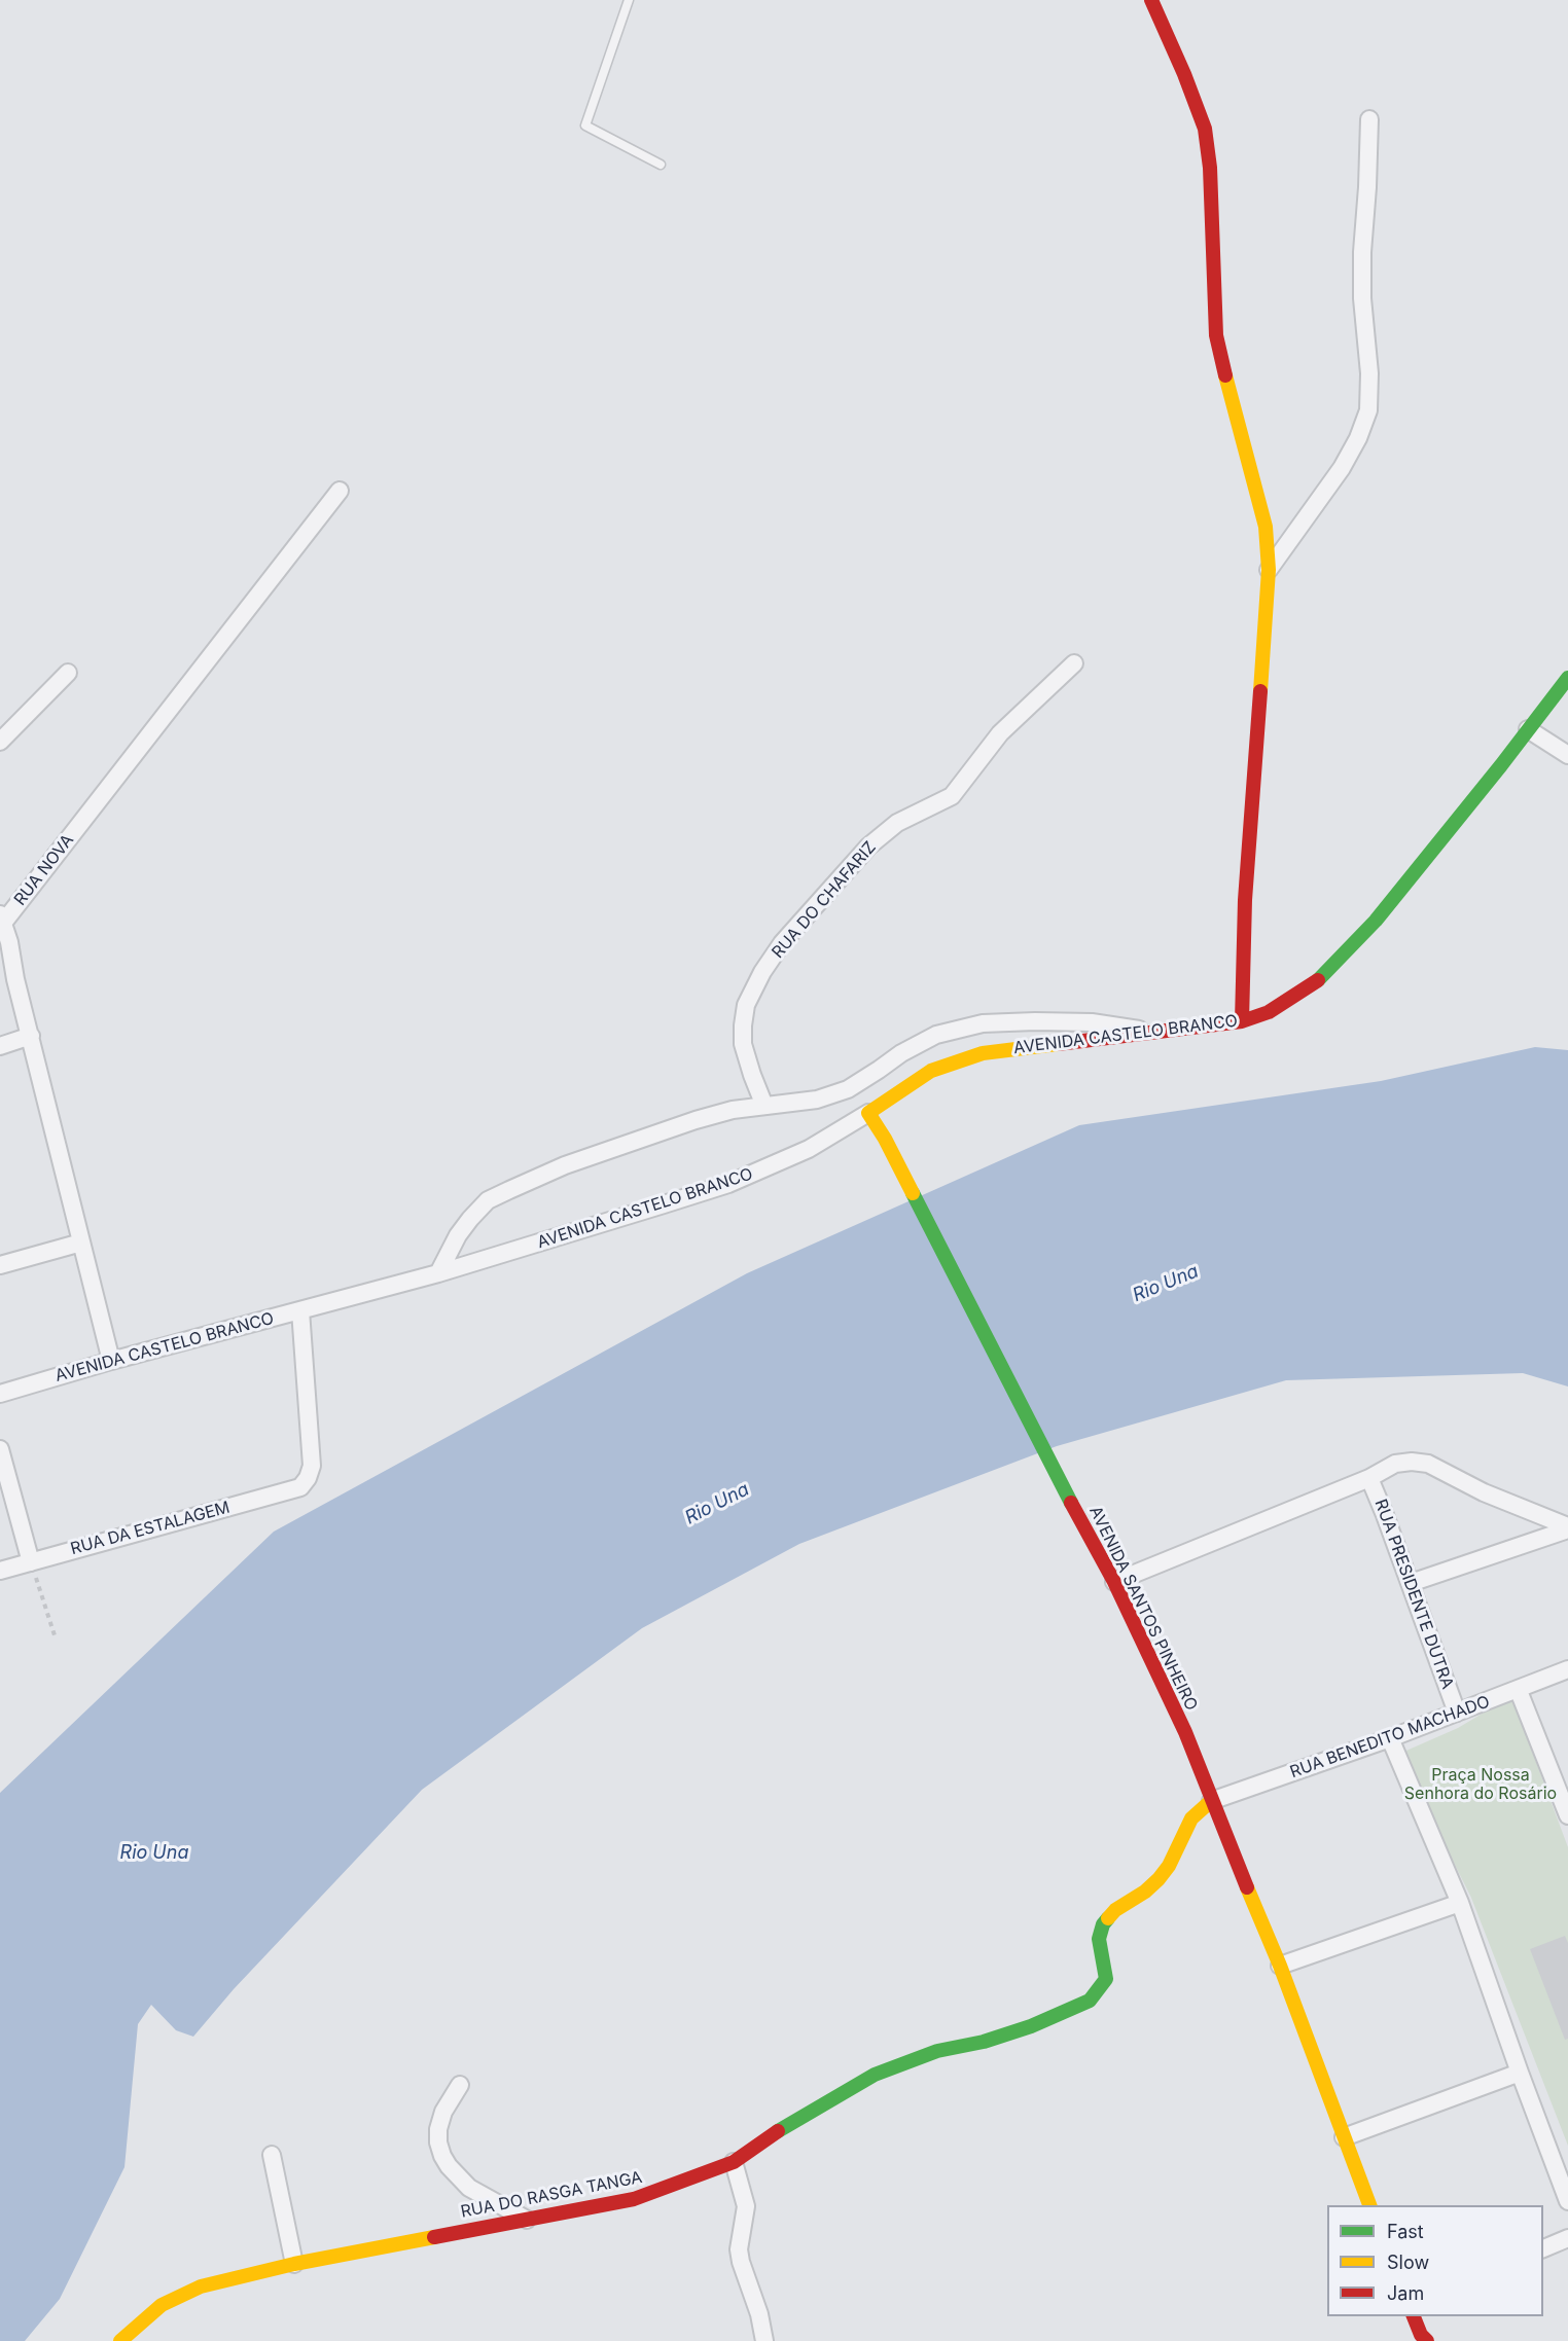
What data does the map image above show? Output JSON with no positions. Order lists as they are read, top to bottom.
{
  "streets": {
    "street": [
      "RUA NOVA",
      "RUA DO CHAFARIZ",
      "AVENIDA CASTELO BRANCO",
      "RUA DA ESTALAGEM",
      "RUA PRESIDENTE DUTRA",
      "AVENIDA SANTOS PINHEIRO",
      "RUA BENEDITO MACHADO",
      "RUA DO RASGA TANGA"
    ]
  },
  "crossings": [
    ["RUA NOVA", "AVENIDA CASTELO BRANCO"],
    ["RUA DO CHAFARIZ", "AVENIDA CASTELO BRANCO"],
    ["AVENIDA CASTELO BRANCO", "RUA DA ESTALAGEM"],
    ["AVENIDA CASTELO BRANCO", "AVENIDA SANTOS PINHEIRO"],
    ["RUA PRESIDENTE DUTRA", "AVENIDA SANTOS PINHEIRO"],
    ["RUA PRESIDENTE DUTRA", "RUA BENEDITO MACHADO"],
    ["AVENIDA SANTOS PINHEIRO", "RUA BENEDITO MACHADO"],
    ["AVENIDA SANTOS PINHEIRO", "RUA DO RASGA TANGA"],
    ["RUA BENEDITO MACHADO", "RUA DO RASGA TANGA"]
  ],
  "water": ["Rio Una"],
  "parks": ["Praça Nossa Senhora do Rosário"],
  "legend": ["Fast", "Slow", "Jam"]
}
